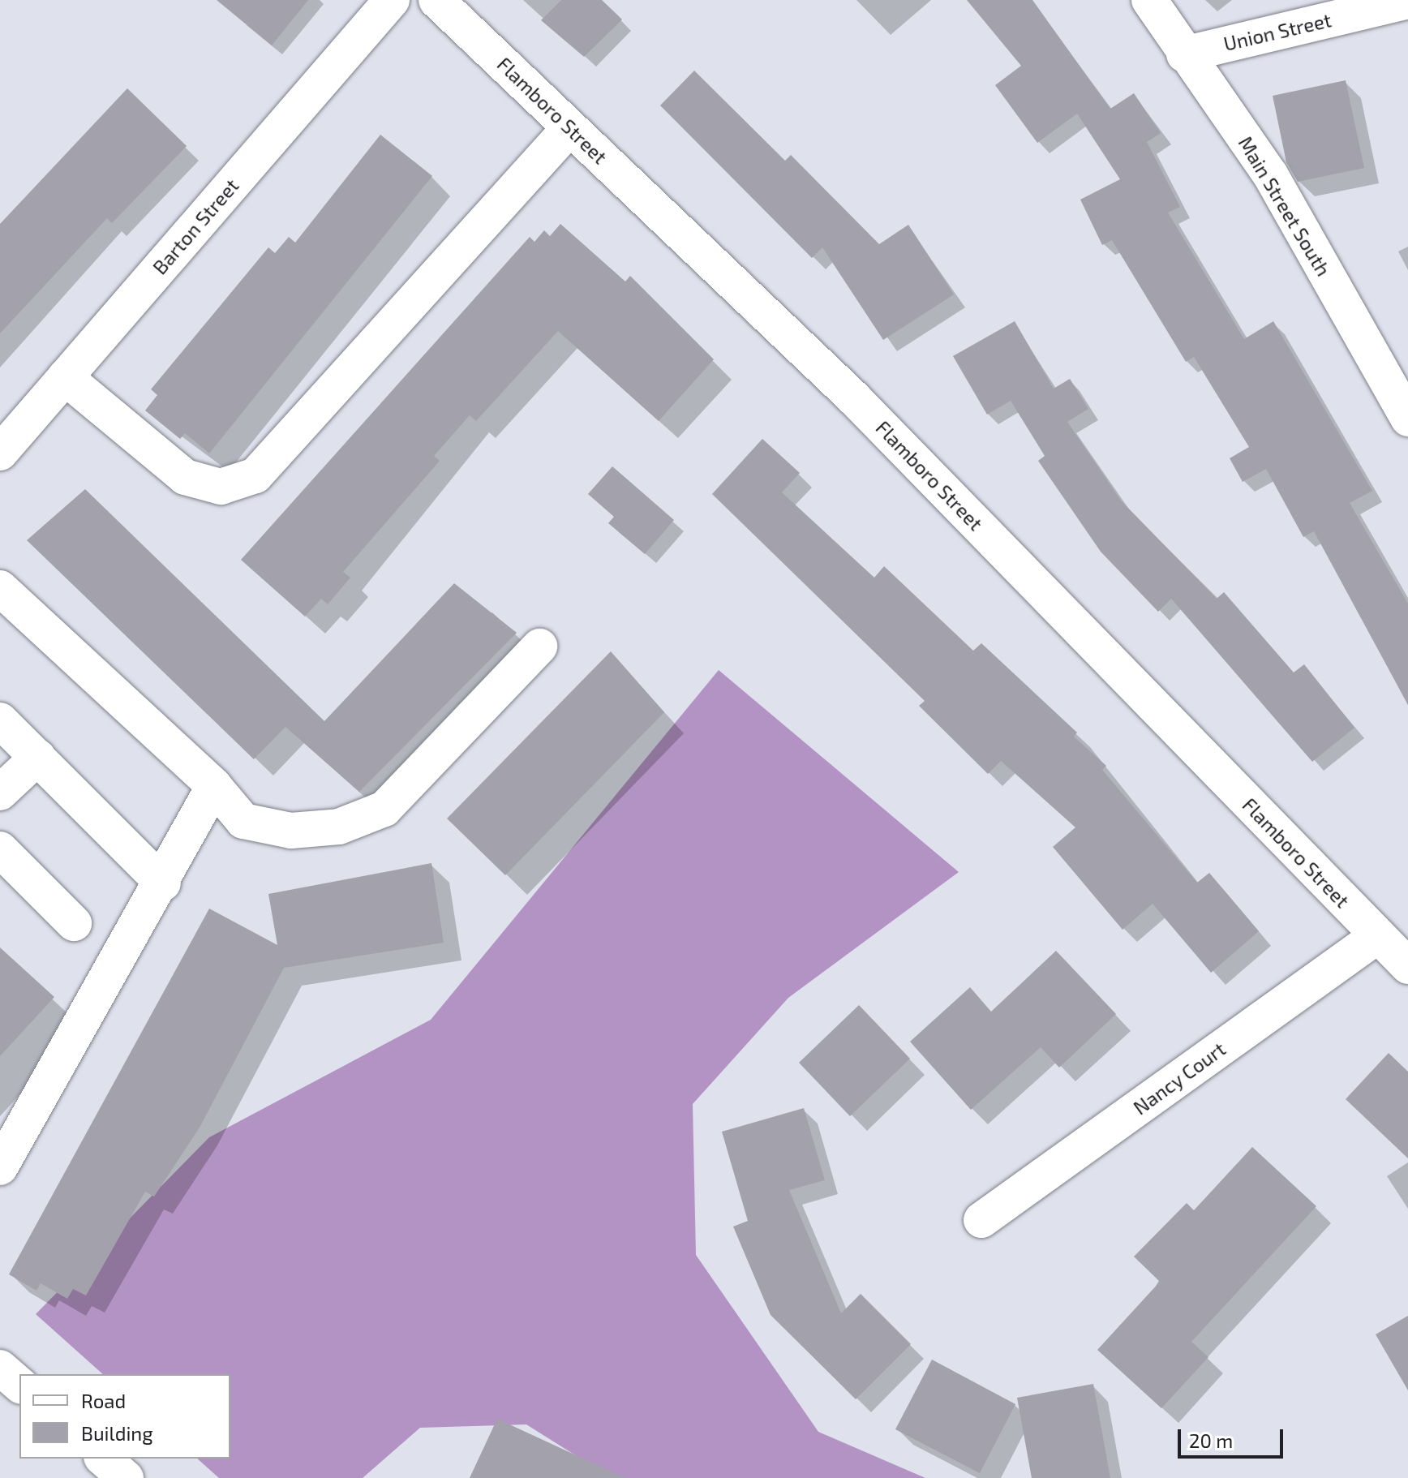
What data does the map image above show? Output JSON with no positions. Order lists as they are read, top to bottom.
{
  "streets": {
    "street": [
      "Union Street",
      "Flamboro Street",
      "Main Street South",
      "Barton Street",
      "Nancy Court"
    ]
  },
  "crossings": [
    ["Union Street", "Main Street South"],
    ["Flamboro Street", "Nancy Court"]
  ],
  "legend": ["Road", "Building"],
  "scale_bar": "20 m"
}
